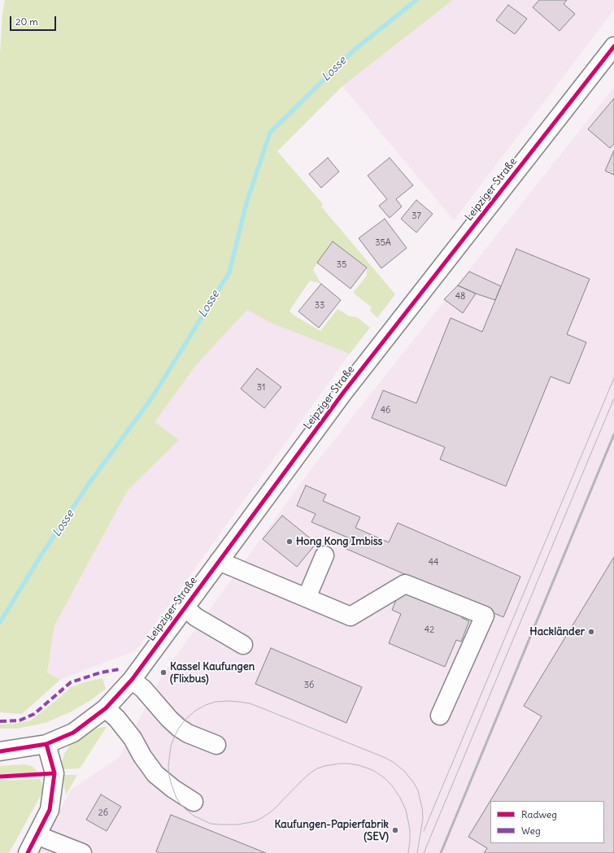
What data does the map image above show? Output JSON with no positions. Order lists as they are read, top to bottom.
{
  "streets": {
    "street": ["Leipziger Straße"]
  },
  "water": ["Losse"],
  "places": [
    "Hong Kong Imbiss",
    "Hackländer",
    "Kassel Kaufungen (Flixbus)",
    "Kaufungen-Papierfabrik (SEV)"
  ],
  "house_numbers": [
    "37",
    "35A",
    "35",
    "48",
    "33",
    "31",
    "46",
    "44",
    "42",
    "36",
    "26"
  ],
  "legend": ["Radweg", "Weg"],
  "scale_bar": "20 m"
}
